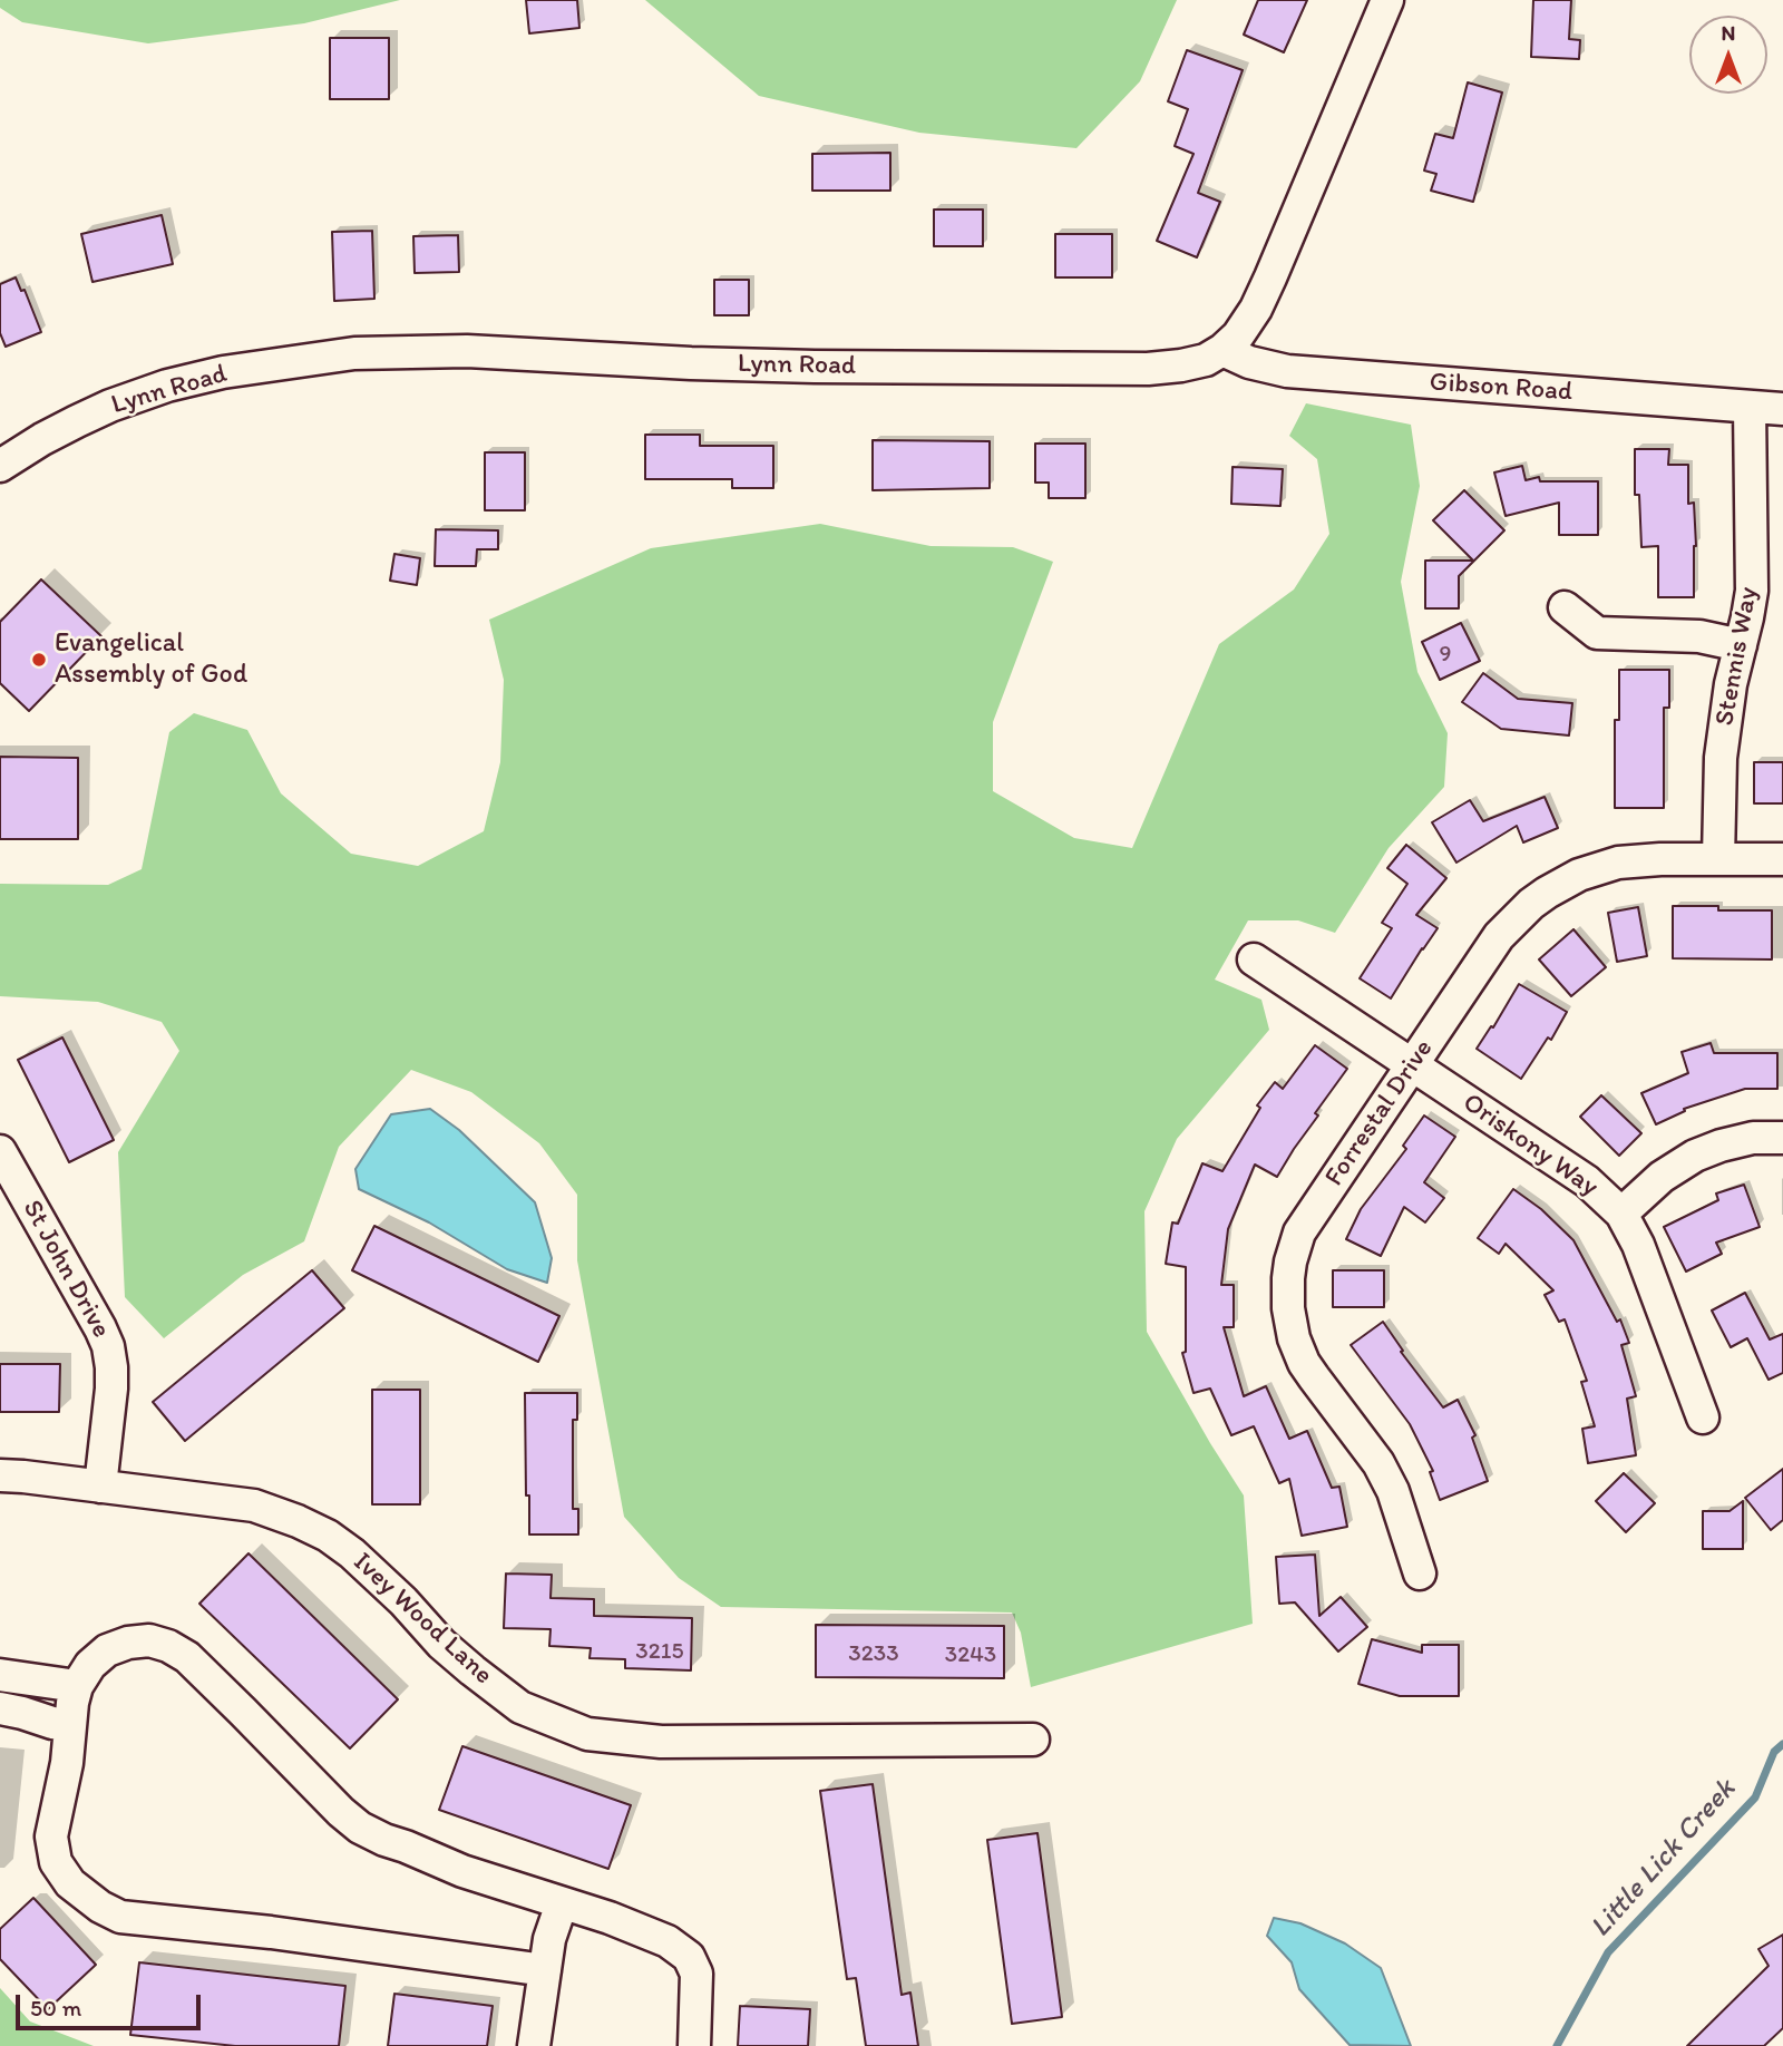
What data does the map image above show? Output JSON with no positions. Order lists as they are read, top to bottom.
{
  "streets": {
    "street": [
      "Lynn Road",
      "Gibson Road",
      "Stennis Way",
      "Forrestal Drive",
      "Oriskony Way",
      "St John Drive",
      "Ivey Wood Lane"
    ]
  },
  "crossings": [
    ["Lynn Road", "Gibson Road"],
    ["Gibson Road", "Stennis Way"],
    ["Stennis Way", "Forrestal Drive"],
    ["Forrestal Drive", "Oriskony Way"],
    ["St John Drive", "Ivey Wood Lane"]
  ],
  "water": ["Little Lick Creek"],
  "places": ["Evangelical Assembly of God"],
  "house_numbers": [
    "9",
    "3215",
    "3233",
    "3243"
  ],
  "scale_bar": "50 m",
  "north": "top"
}
